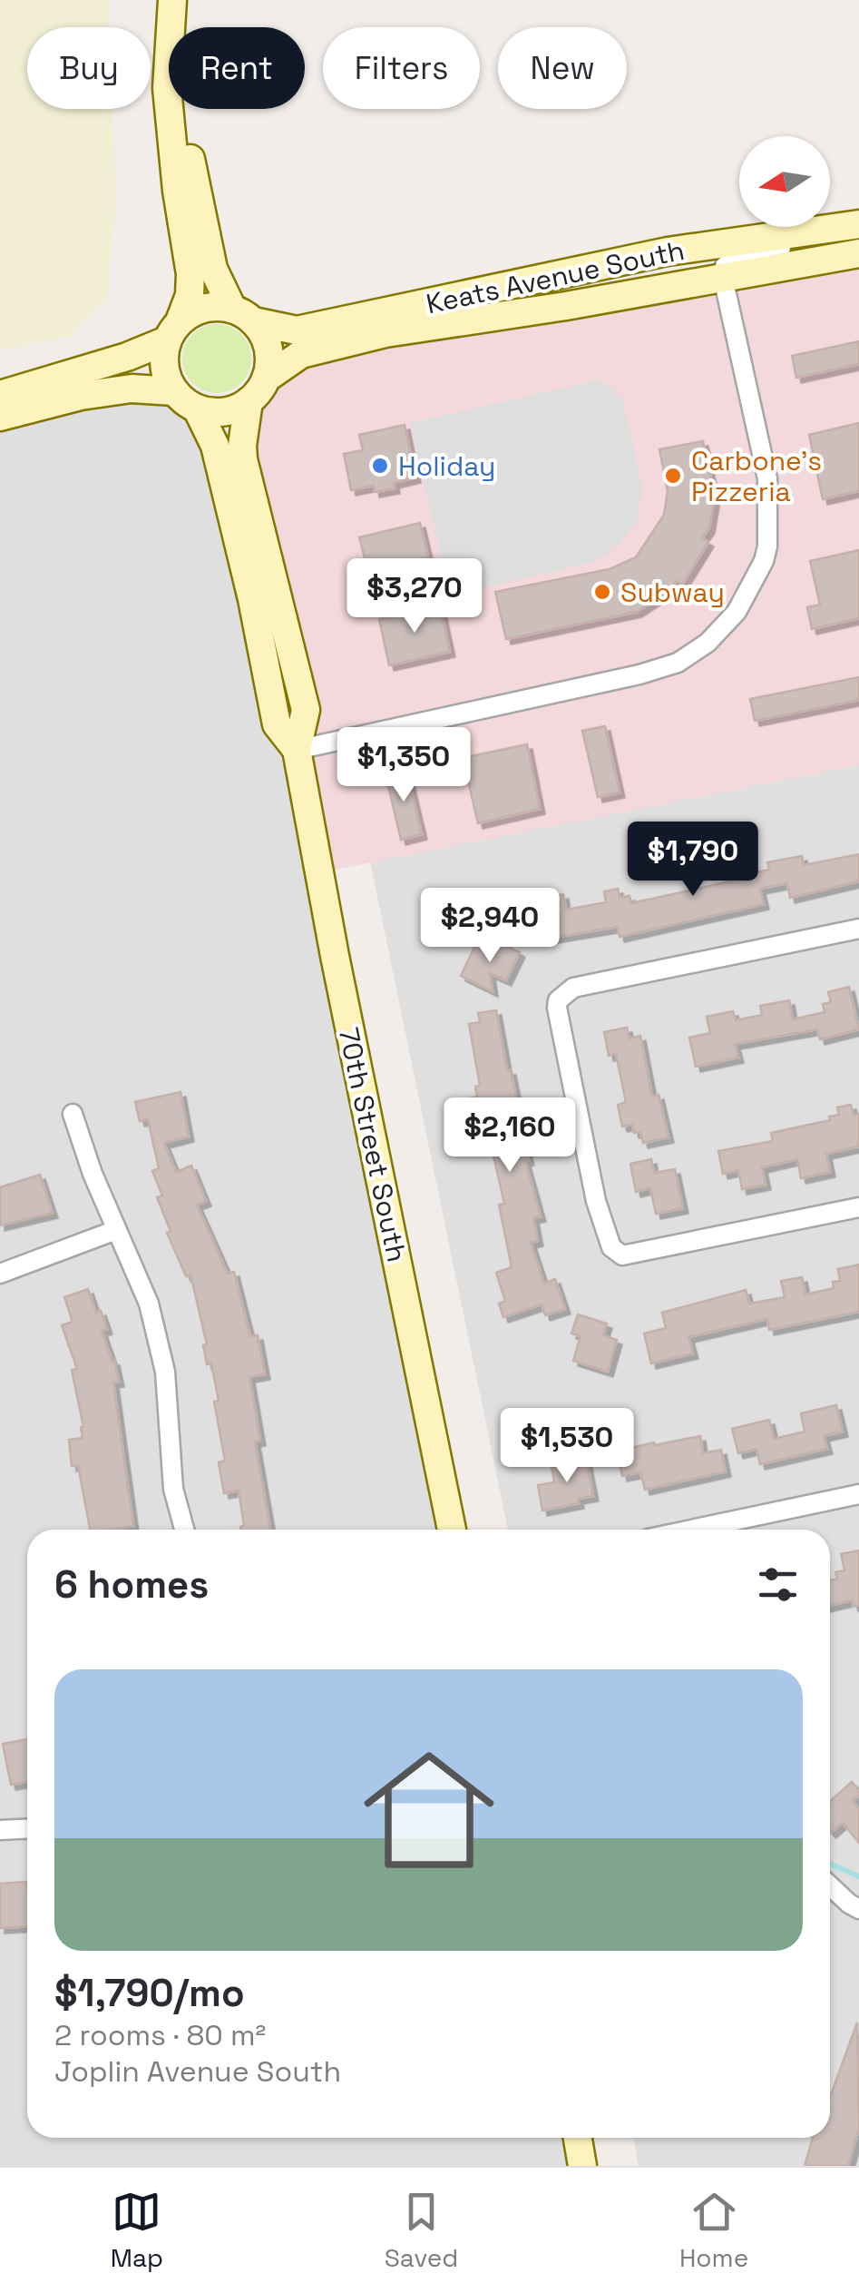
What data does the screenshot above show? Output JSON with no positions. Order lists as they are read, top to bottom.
{
  "streets": {
    "main road": ["Keats Avenue South", "70th Street South"]
  },
  "crossings": [
    ["Keats Avenue South", "70th Street South"]
  ],
  "places": ["Holiday", "Carbone's Pizzeria", "Subway"],
  "north": "left",
  "page": {
    "chip": [
      "Buy",
      "Rent",
      "Filters",
      "New"
    ],
    "price": [
      "$3,270",
      "$1,350",
      "$1,790",
      "$2,940",
      "$2,160",
      "$1,530"
    ],
    "heading": "6 homes",
    "list": [
      {
        "name": "$1,790/mo",
        "note": "2 rooms · 80 m² · Joplin Avenue South"
      }
    ],
    "tabs": ["Map", "Saved", "Home"]
  }
}
